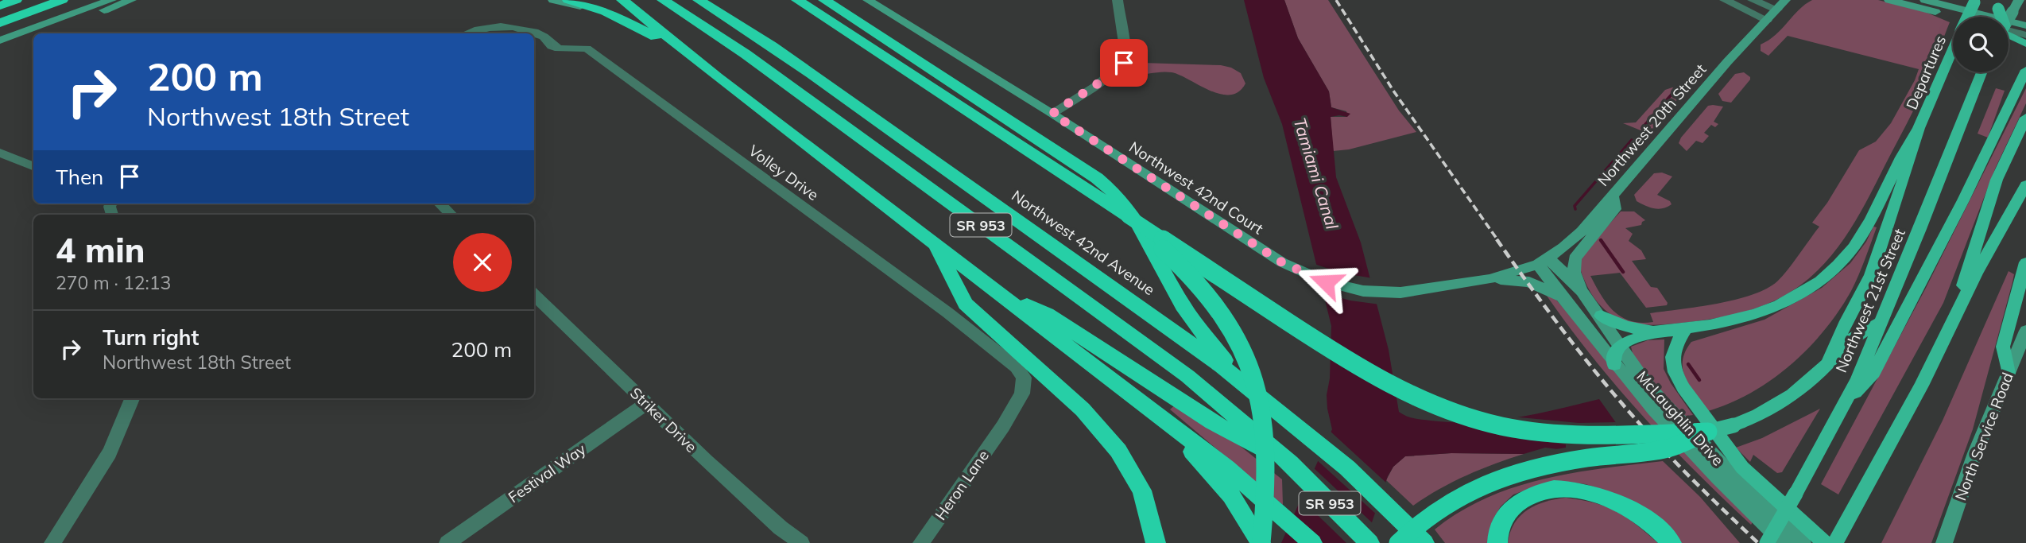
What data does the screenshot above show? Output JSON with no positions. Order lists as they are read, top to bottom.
{
  "streets": {
    "highway": ["SR 953", "Northwest 42nd Avenue"],
    "main road": ["Departures", "Northwest 21st Street"],
    "street": [
      "Northwest 20th Street",
      "Volley Drive",
      "Northwest 42nd Court",
      "McLaughlin Drive",
      "Striker Drive",
      "North Service Road",
      "Festival Way",
      "Heron Lane"
    ]
  },
  "crossings": [
    ["Northwest 20th Street", "Northwest 42nd Court"],
    ["Northwest 20th Street", "McLaughlin Drive"],
    ["Volley Drive", "Heron Lane"],
    ["Northwest 42nd Court", "McLaughlin Drive"],
    ["Striker Drive", "Festival Way"]
  ],
  "water": ["Tamiami Canal"],
  "page": {
    "turn": ["200 m", "Northwest 18th Street"],
    "then": "Then",
    "heading": ["4 min", "270 m · 12:13"],
    "list": [
      {
        "name": "Turn right",
        "note": "Northwest 18th Street",
        "value": "200 m"
      }
    ]
  }
}
